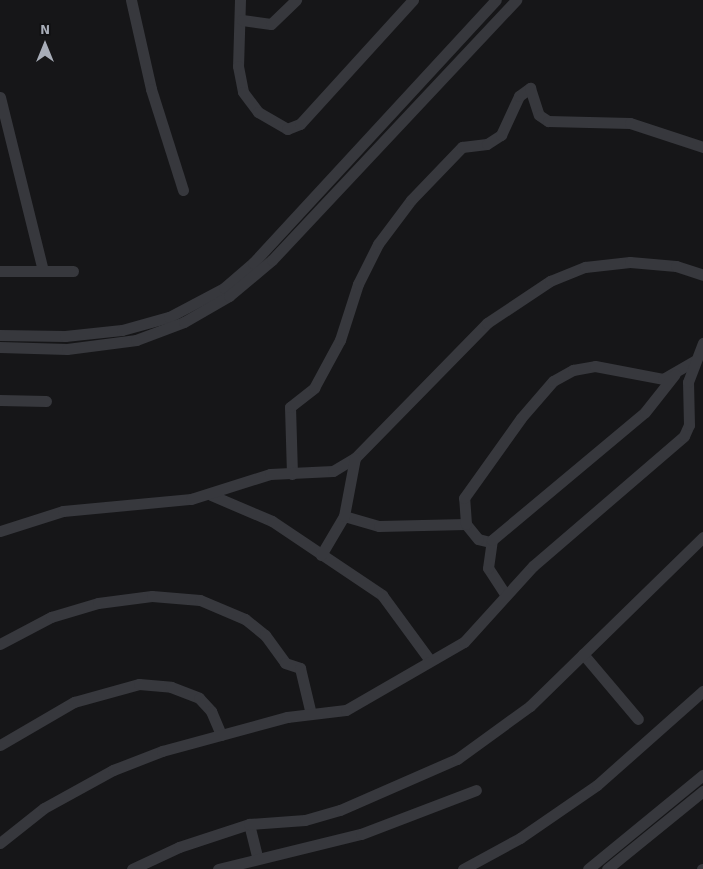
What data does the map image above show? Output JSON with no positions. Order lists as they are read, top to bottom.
{
  "north": "top"
}
